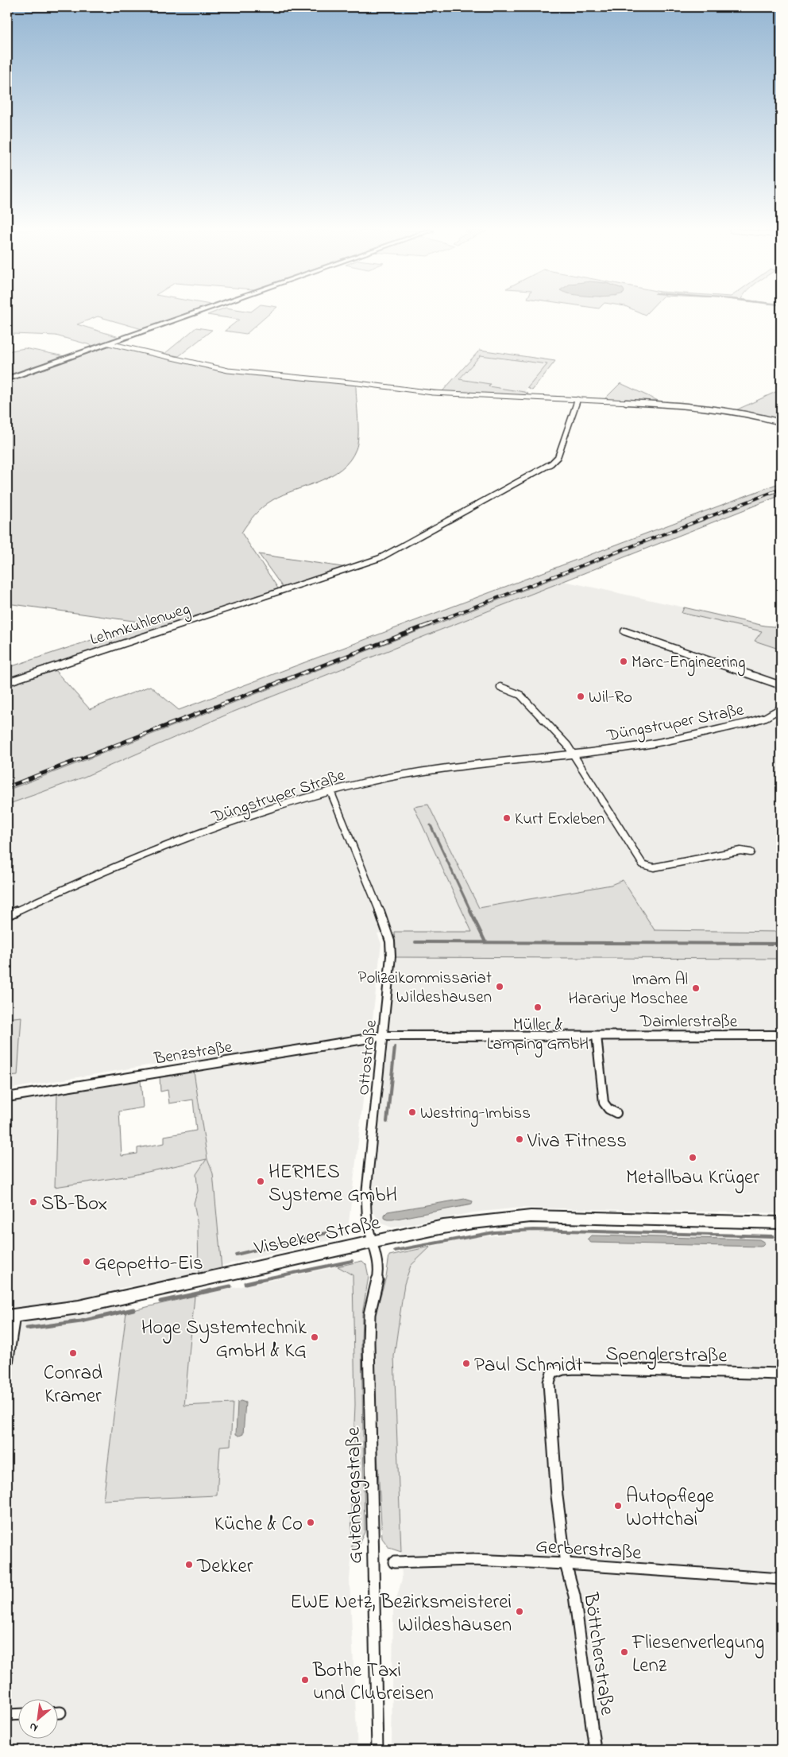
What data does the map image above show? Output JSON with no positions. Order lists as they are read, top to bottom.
{
  "streets": {
    "main road": ["Visbeker Straße"],
    "street": [
      "Lehmkuhlenweg",
      "Düngstruper Straße",
      "Daimlerstraße",
      "Benzstraße",
      "Ottostraße",
      "Spenglerstraße",
      "Gutenbergstraße",
      "Gerberstraße",
      "Böttcherstraße"
    ]
  },
  "crossings": [
    ["Düngstruper Straße", "Ottostraße"],
    ["Daimlerstraße", "Benzstraße"],
    ["Daimlerstraße", "Ottostraße"],
    ["Benzstraße", "Ottostraße"],
    ["Ottostraße", "Visbeker Straße"],
    ["Ottostraße", "Gutenbergstraße"],
    ["Visbeker Straße", "Gutenbergstraße"],
    ["Spenglerstraße", "Gerberstraße"],
    ["Spenglerstraße", "Böttcherstraße"],
    ["Gerberstraße", "Böttcherstraße"]
  ],
  "places": [
    "Marc-Engineering",
    "Wil-Ro",
    "Kurt Erxleben",
    "Polizeikommissariat Wildeshausen",
    "Imam Al Harariye Moschee",
    "Müller & Lamping GmbH",
    "Westring-Imbiss",
    "Viva Fitness",
    "Metallbau Krüger",
    "HERMES Systeme GmbH",
    "SB-Box",
    "Geppetto-Eis",
    "Hoge Systemtechnik GmbH & KG",
    "Conrad Kramer",
    "Paul Schmidt",
    "Autopflege Wottchai",
    "Küche & Co",
    "Dekker",
    "EWE Netz, Bezirksmeisterei Wildeshausen",
    "Fliesenverlegung Lenz",
    "Bothe Taxi und Clubreisen"
  ],
  "north": "bottom left"
}
